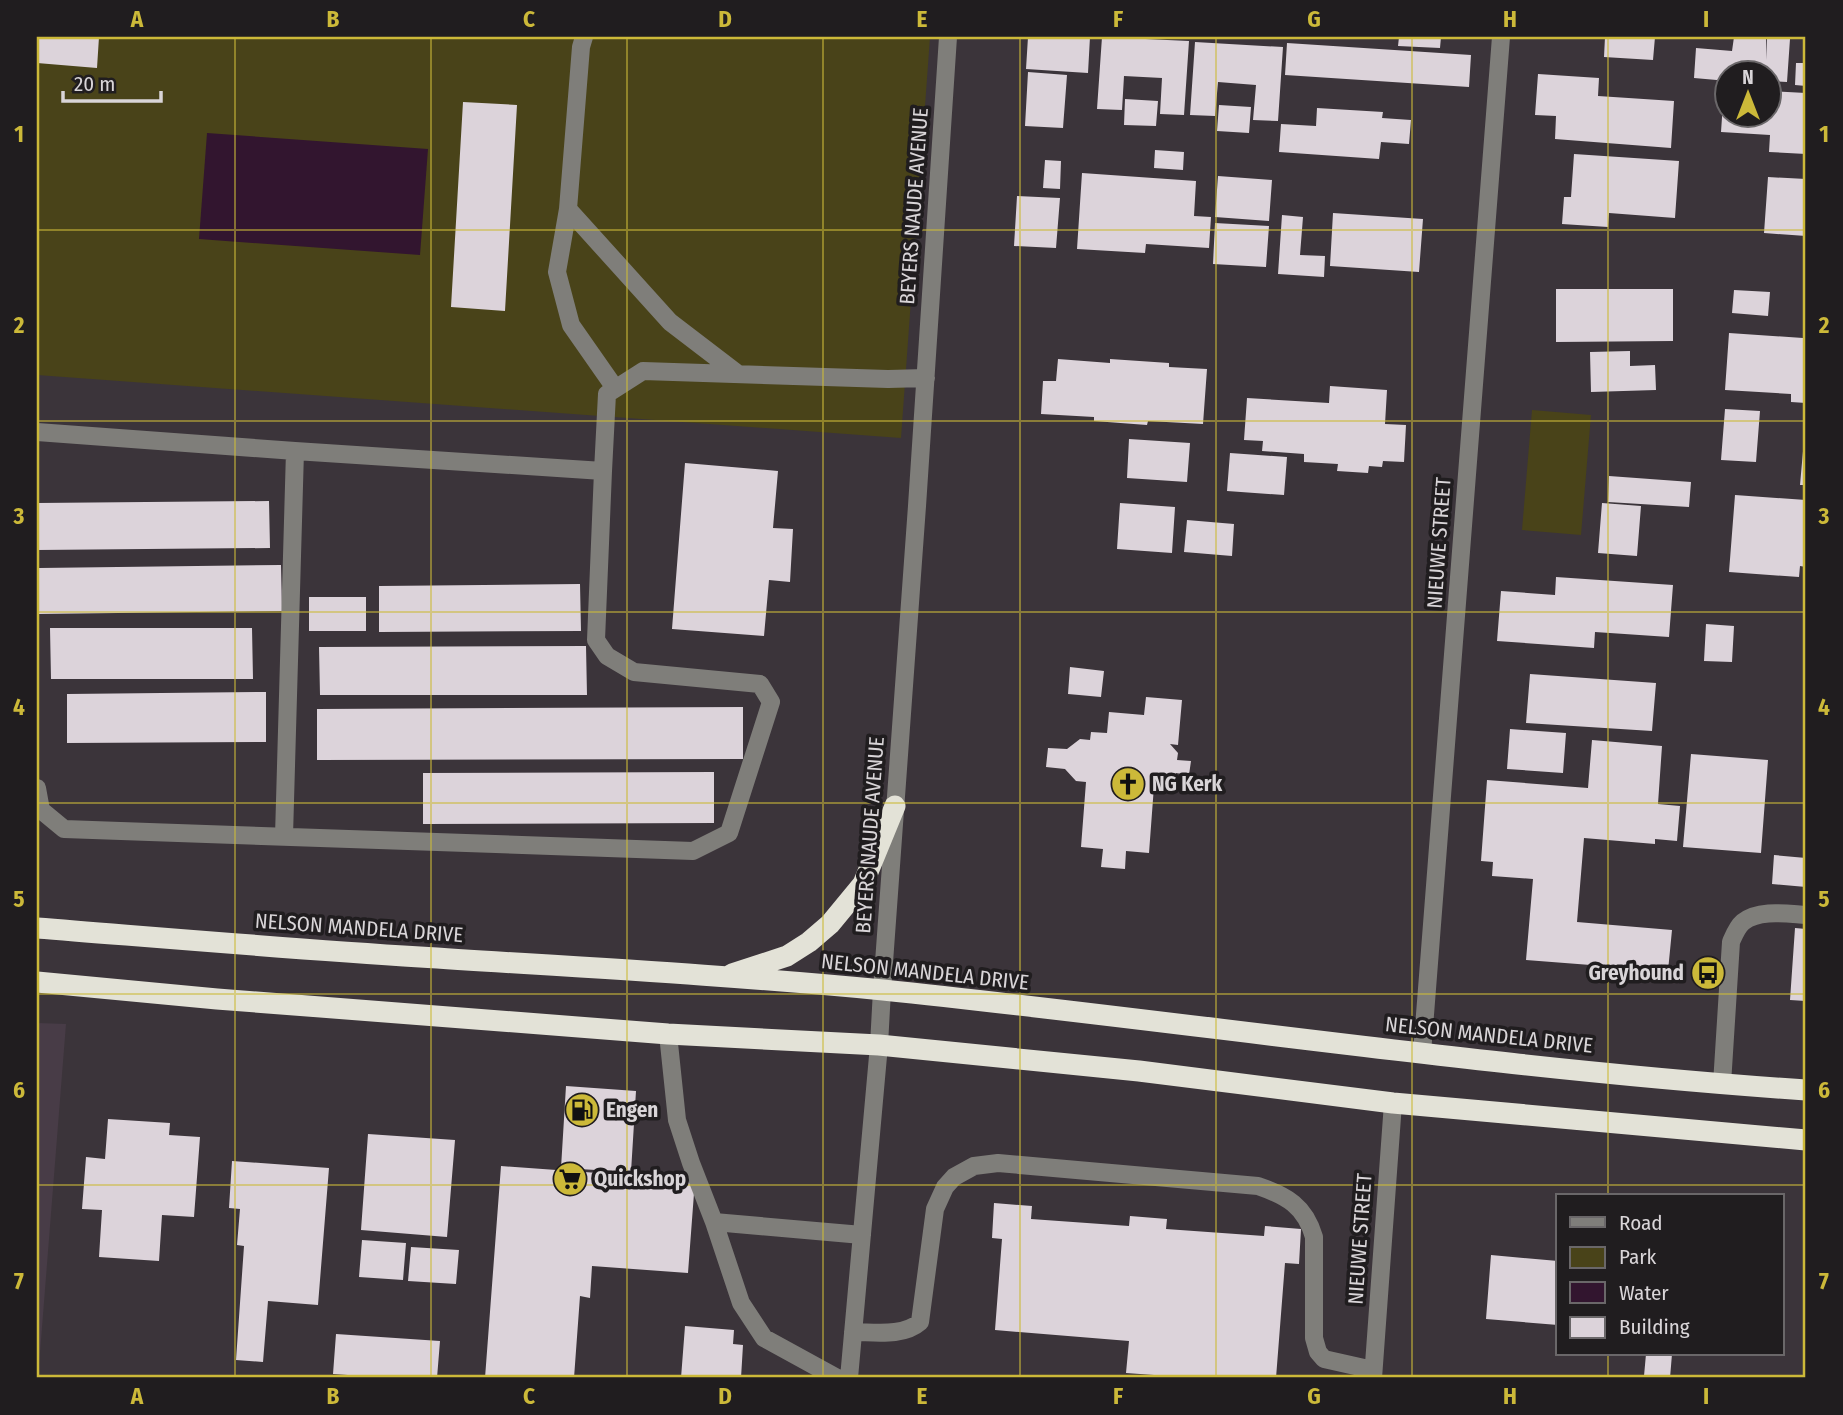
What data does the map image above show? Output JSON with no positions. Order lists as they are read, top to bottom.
{
  "streets": {
    "highway": ["NELSON MANDELA DRIVE"],
    "street": ["BEYERS NAUDE AVENUE", "NIEUWE STREET"]
  },
  "crossings": [
    ["BEYERS NAUDE AVENUE", "NELSON MANDELA DRIVE"],
    ["NIEUWE STREET", "NELSON MANDELA DRIVE"]
  ],
  "places": {
    "church": ["NG Kerk"],
    "bus stop": ["Greyhound"],
    "fuel station": ["Engen"],
    "supermarket": ["Quickshop"]
  },
  "legend": [
    "Road",
    "Park",
    "Water",
    "Building"
  ],
  "scale_bar": "20 m",
  "north": "top",
  "grid": {
    "columns": [
      "A",
      "B",
      "C",
      "D",
      "E",
      "F",
      "G",
      "H",
      "I"
    ],
    "rows": [
      "1",
      "2",
      "3",
      "4",
      "5",
      "6",
      "7"
    ]
  }
}
